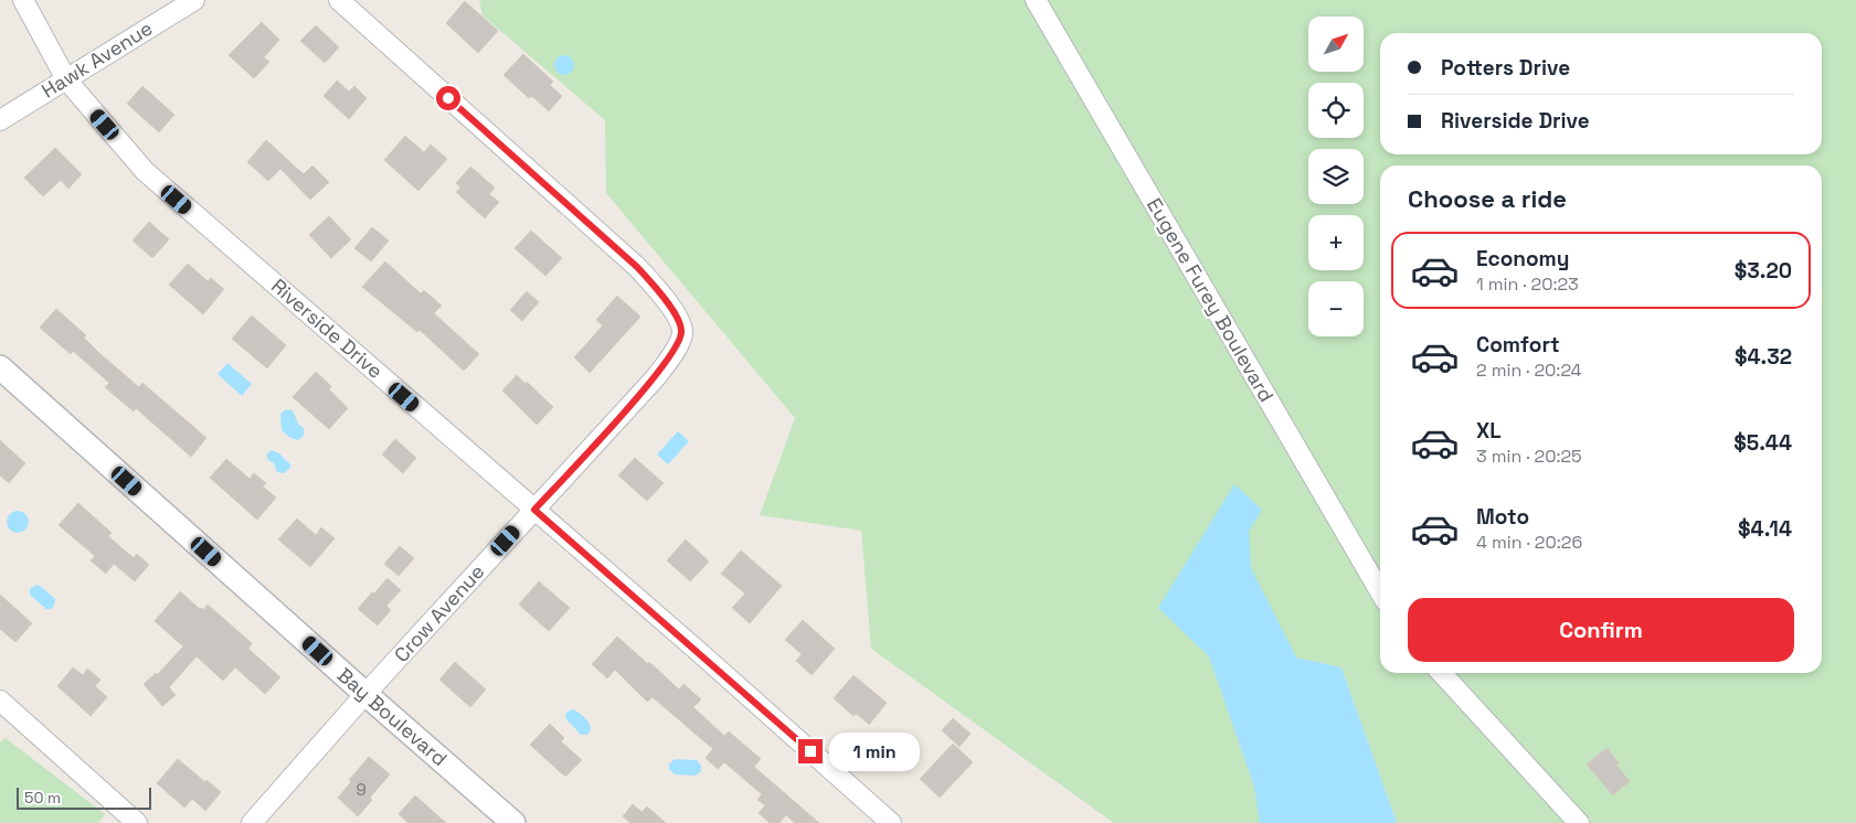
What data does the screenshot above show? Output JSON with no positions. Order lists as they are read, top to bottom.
{
  "streets": {
    "street": [
      "Hawk Avenue",
      "Eugene Furey Boulevard",
      "Riverside Drive",
      "Crow Avenue",
      "Bay Boulevard"
    ]
  },
  "crossings": [
    ["Hawk Avenue", "Riverside Drive"],
    ["Riverside Drive", "Crow Avenue"],
    ["Crow Avenue", "Bay Boulevard"]
  ],
  "house_numbers": ["9"],
  "scale_bar": "50 m",
  "north": "top right",
  "page": {
    "map_buttons": ["+", "−"],
    "banner": ["Potters Drive", "Riverside Drive"],
    "heading": "Choose a ride",
    "list": [
      {
        "name": "Economy",
        "note": "1 min · 20:23",
        "value": "$3.20"
      },
      {
        "name": "Comfort",
        "note": "2 min · 20:24",
        "value": "$4.32"
      },
      {
        "name": "XL",
        "note": "3 min · 20:25",
        "value": "$5.44"
      },
      {
        "name": "Moto",
        "note": "4 min · 20:26",
        "value": "$4.14"
      }
    ],
    "buttons": "Confirm",
    "bubble": "1 min",
    "scale": "50 m"
  }
}
